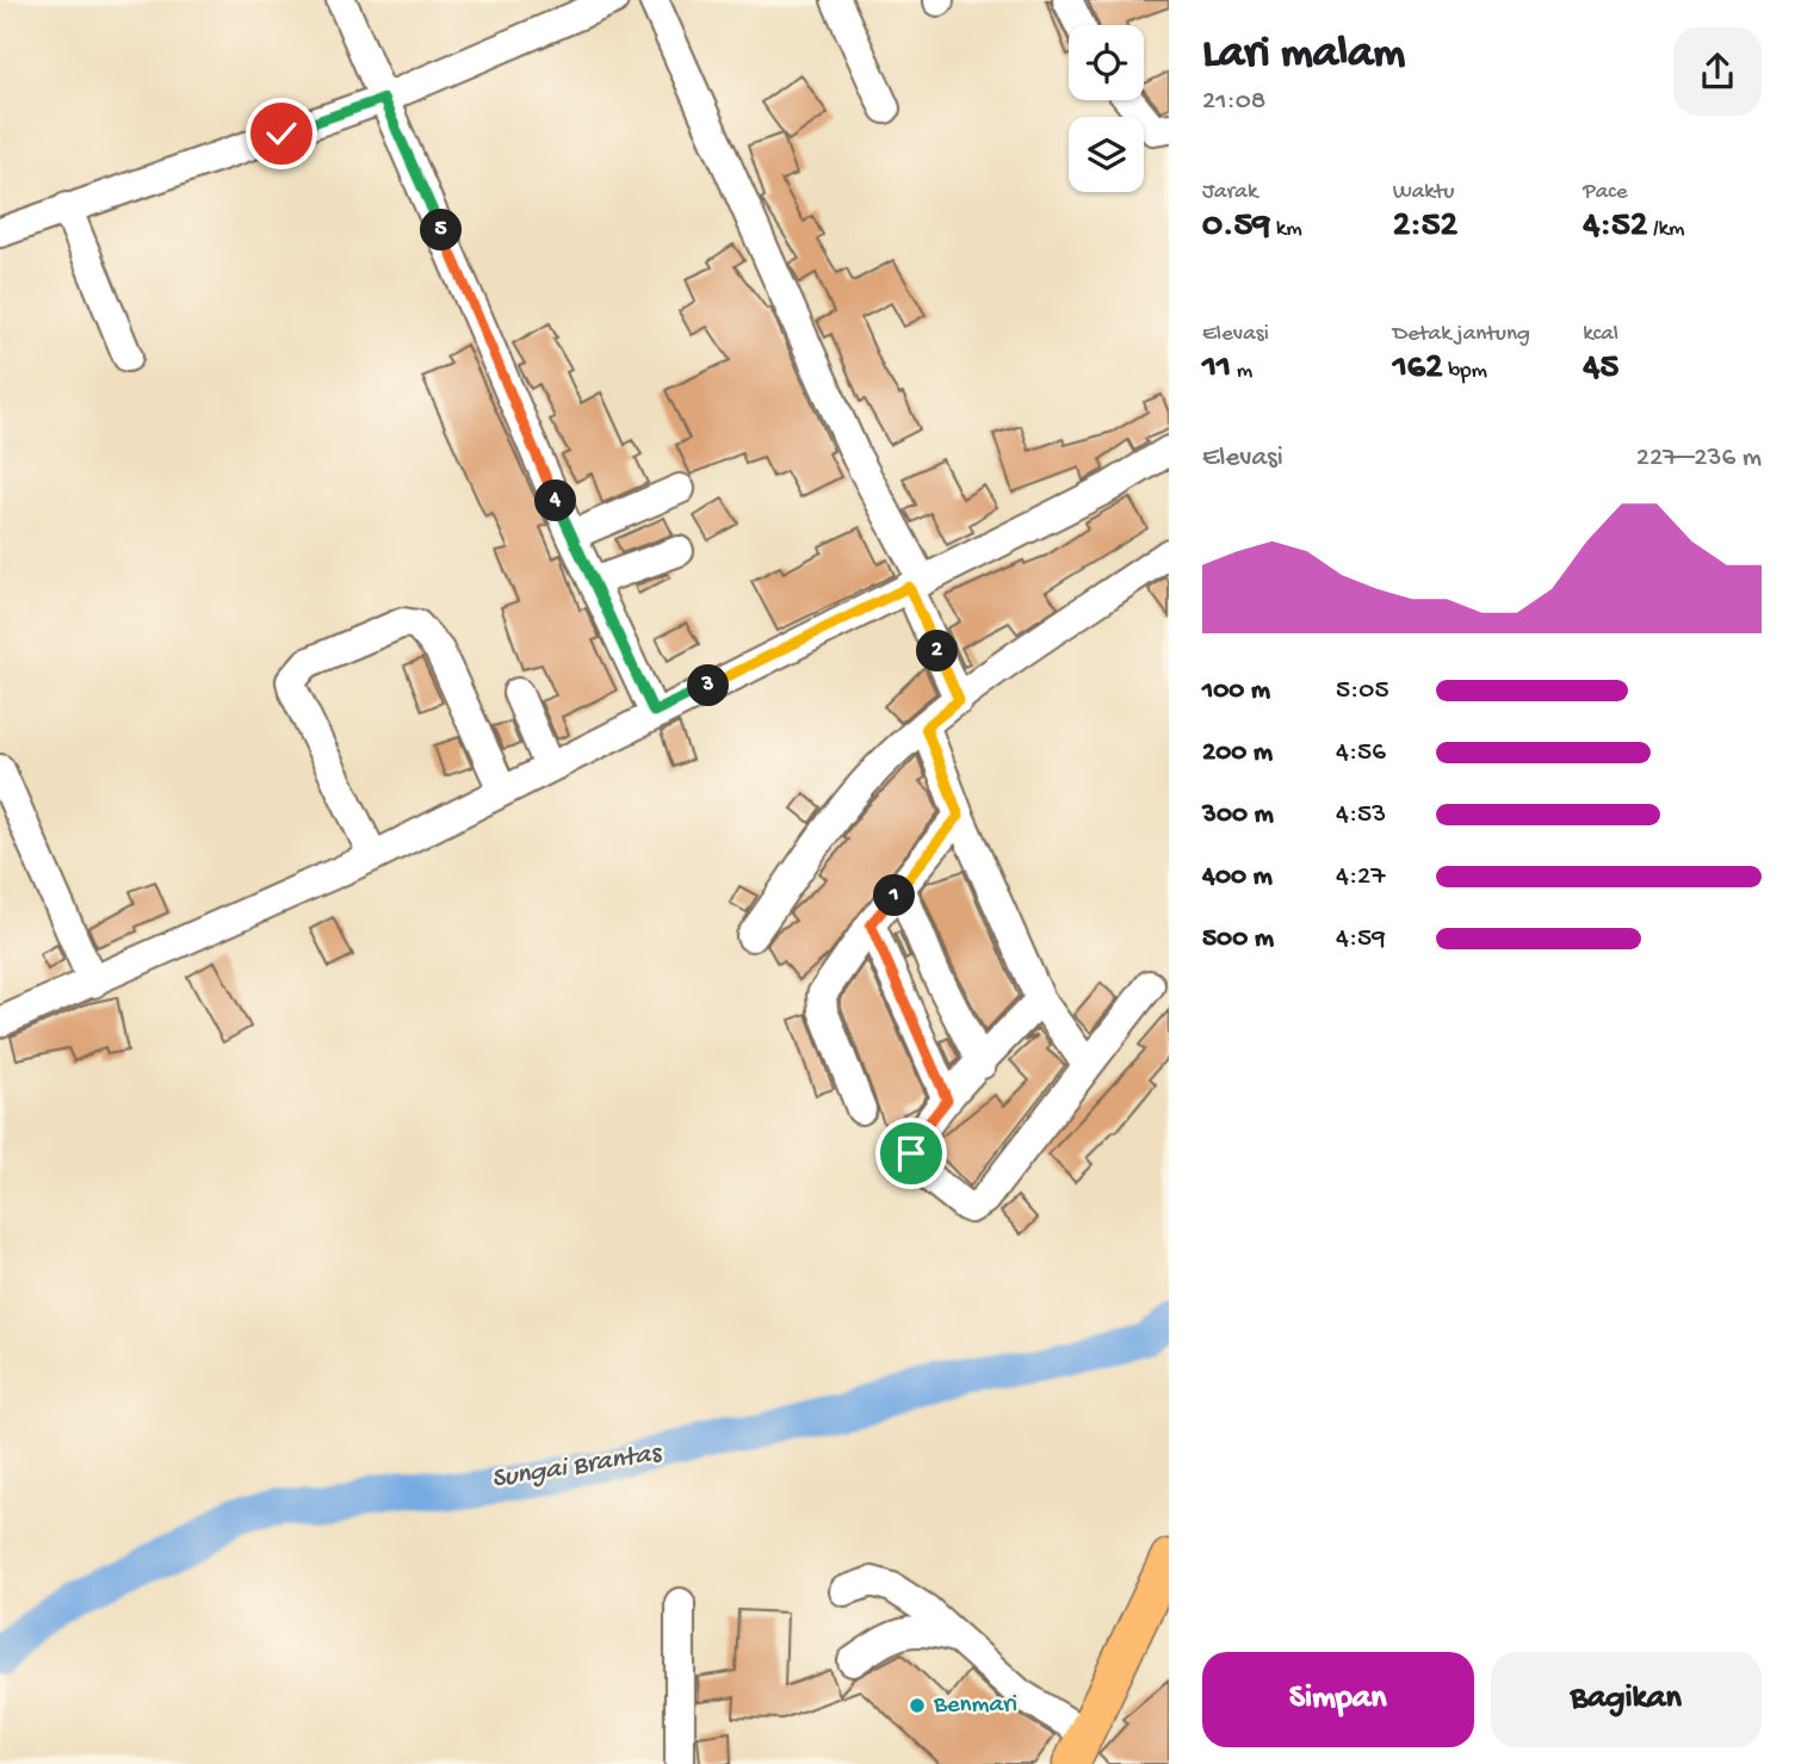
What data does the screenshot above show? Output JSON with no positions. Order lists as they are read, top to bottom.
{
  "water": ["Sungai Brantas"],
  "places": ["Benmari"],
  "page": {
    "heading": ["Lari malam", "21:08"],
    "stats": [
      ["Jarak", "0.59 km"],
      ["Waktu", "2:52"],
      ["Pace", "4:52 /km"],
      ["Elevasi", "11 m"],
      ["Detak jantung", "162 bpm"],
      ["kcal", "45"]
    ],
    "pins": [
      "5",
      "4",
      "2",
      "3",
      "1"
    ],
    "chart": ["Elevasi", "227–236 m"],
    "list": [
      {
        "name": "100 m",
        "note": "5:05"
      },
      {
        "name": "200 m",
        "note": "4:56"
      },
      {
        "name": "300 m",
        "note": "4:53"
      },
      {
        "name": "400 m",
        "note": "4:27"
      },
      {
        "name": "500 m",
        "note": "4:59"
      }
    ],
    "buttons": ["Simpan", "Bagikan"]
  }
}
